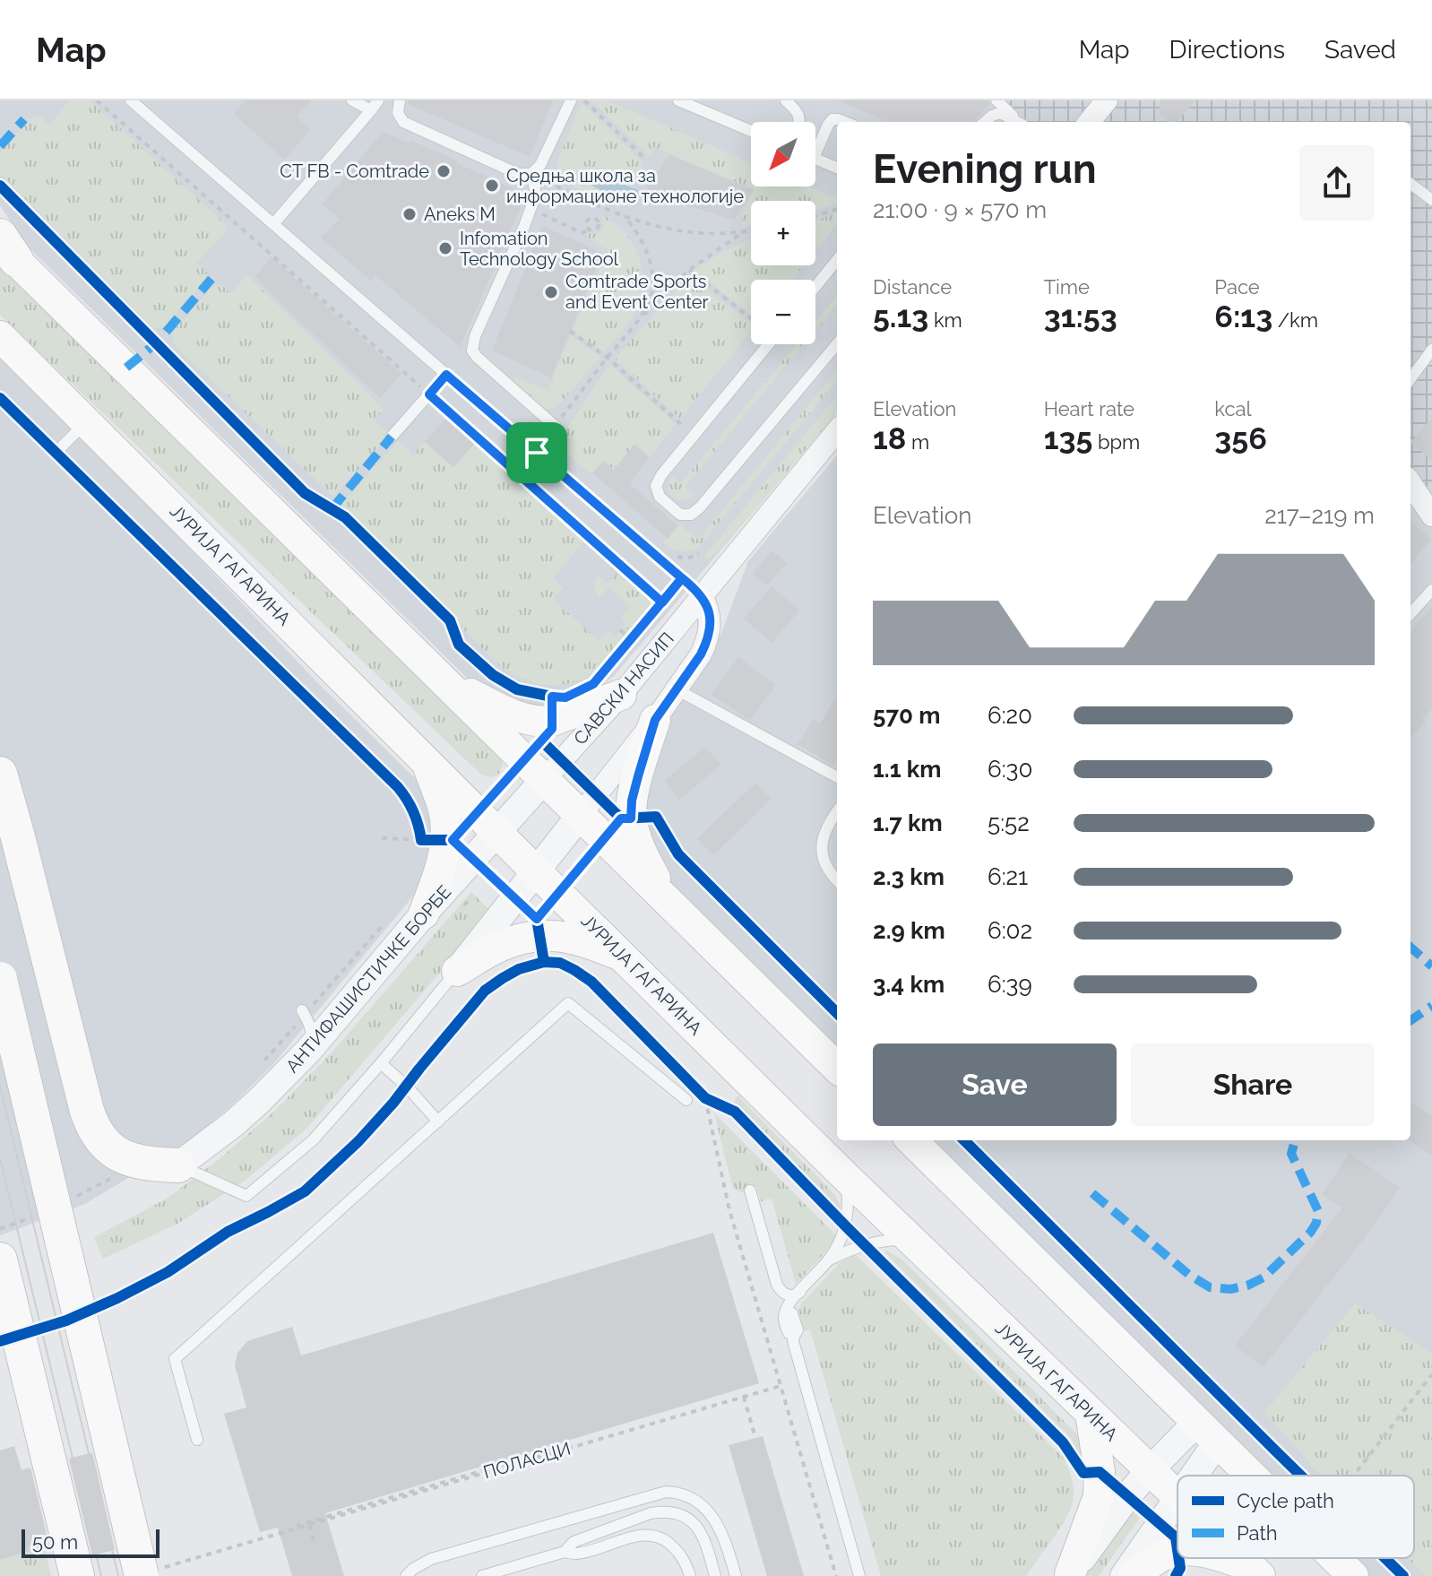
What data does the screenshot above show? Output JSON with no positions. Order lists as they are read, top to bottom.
{
  "streets": {
    "main road": ["ЈУРИЈА ГАГАРИНА"],
    "street": ["САВСКИ НАСИП", "АНТИФАШИСТИЧКЕ БОРБЕ"],
    "path": ["ПОЛАСЦИ"]
  },
  "crossings": [
    ["ЈУРИЈА ГАГАРИНА", "АНТИФАШИСТИЧКЕ БОРБЕ"],
    ["САВСКИ НАСИП", "АНТИФАШИСТИЧКЕ БОРБЕ"]
  ],
  "places": [
    "CT FB - Comtrade",
    "Средња школа за информационе технологије",
    "Aneks M",
    "Infomation Technology School",
    "Comtrade Sports and Event Center"
  ],
  "legend": ["Cycle path", "Path"],
  "scale_bar": "50 m",
  "north": "bottom left",
  "page": {
    "header": "Map",
    "nav": ["Map", "Directions", "Saved"],
    "map_buttons": ["+", "−"],
    "heading": ["Evening run", "21:00 · 9 × 570 m"],
    "stats": [
      ["Distance", "5.13 km"],
      ["Time", "31:53"],
      ["Pace", "6:13 /km"],
      ["Elevation", "18 m"],
      ["Heart rate", "135 bpm"],
      ["kcal", "356"]
    ],
    "chart": ["Elevation", "217–219 m"],
    "list": [
      {
        "name": "570 m",
        "note": "6:20"
      },
      {
        "name": "1.1 km",
        "note": "6:30"
      },
      {
        "name": "1.7 km",
        "note": "5:52"
      },
      {
        "name": "2.3 km",
        "note": "6:21"
      },
      {
        "name": "2.9 km",
        "note": "6:02"
      },
      {
        "name": "3.4 km",
        "note": "6:39"
      }
    ],
    "buttons": ["Save", "Share"],
    "scale": "50 m"
  }
}
